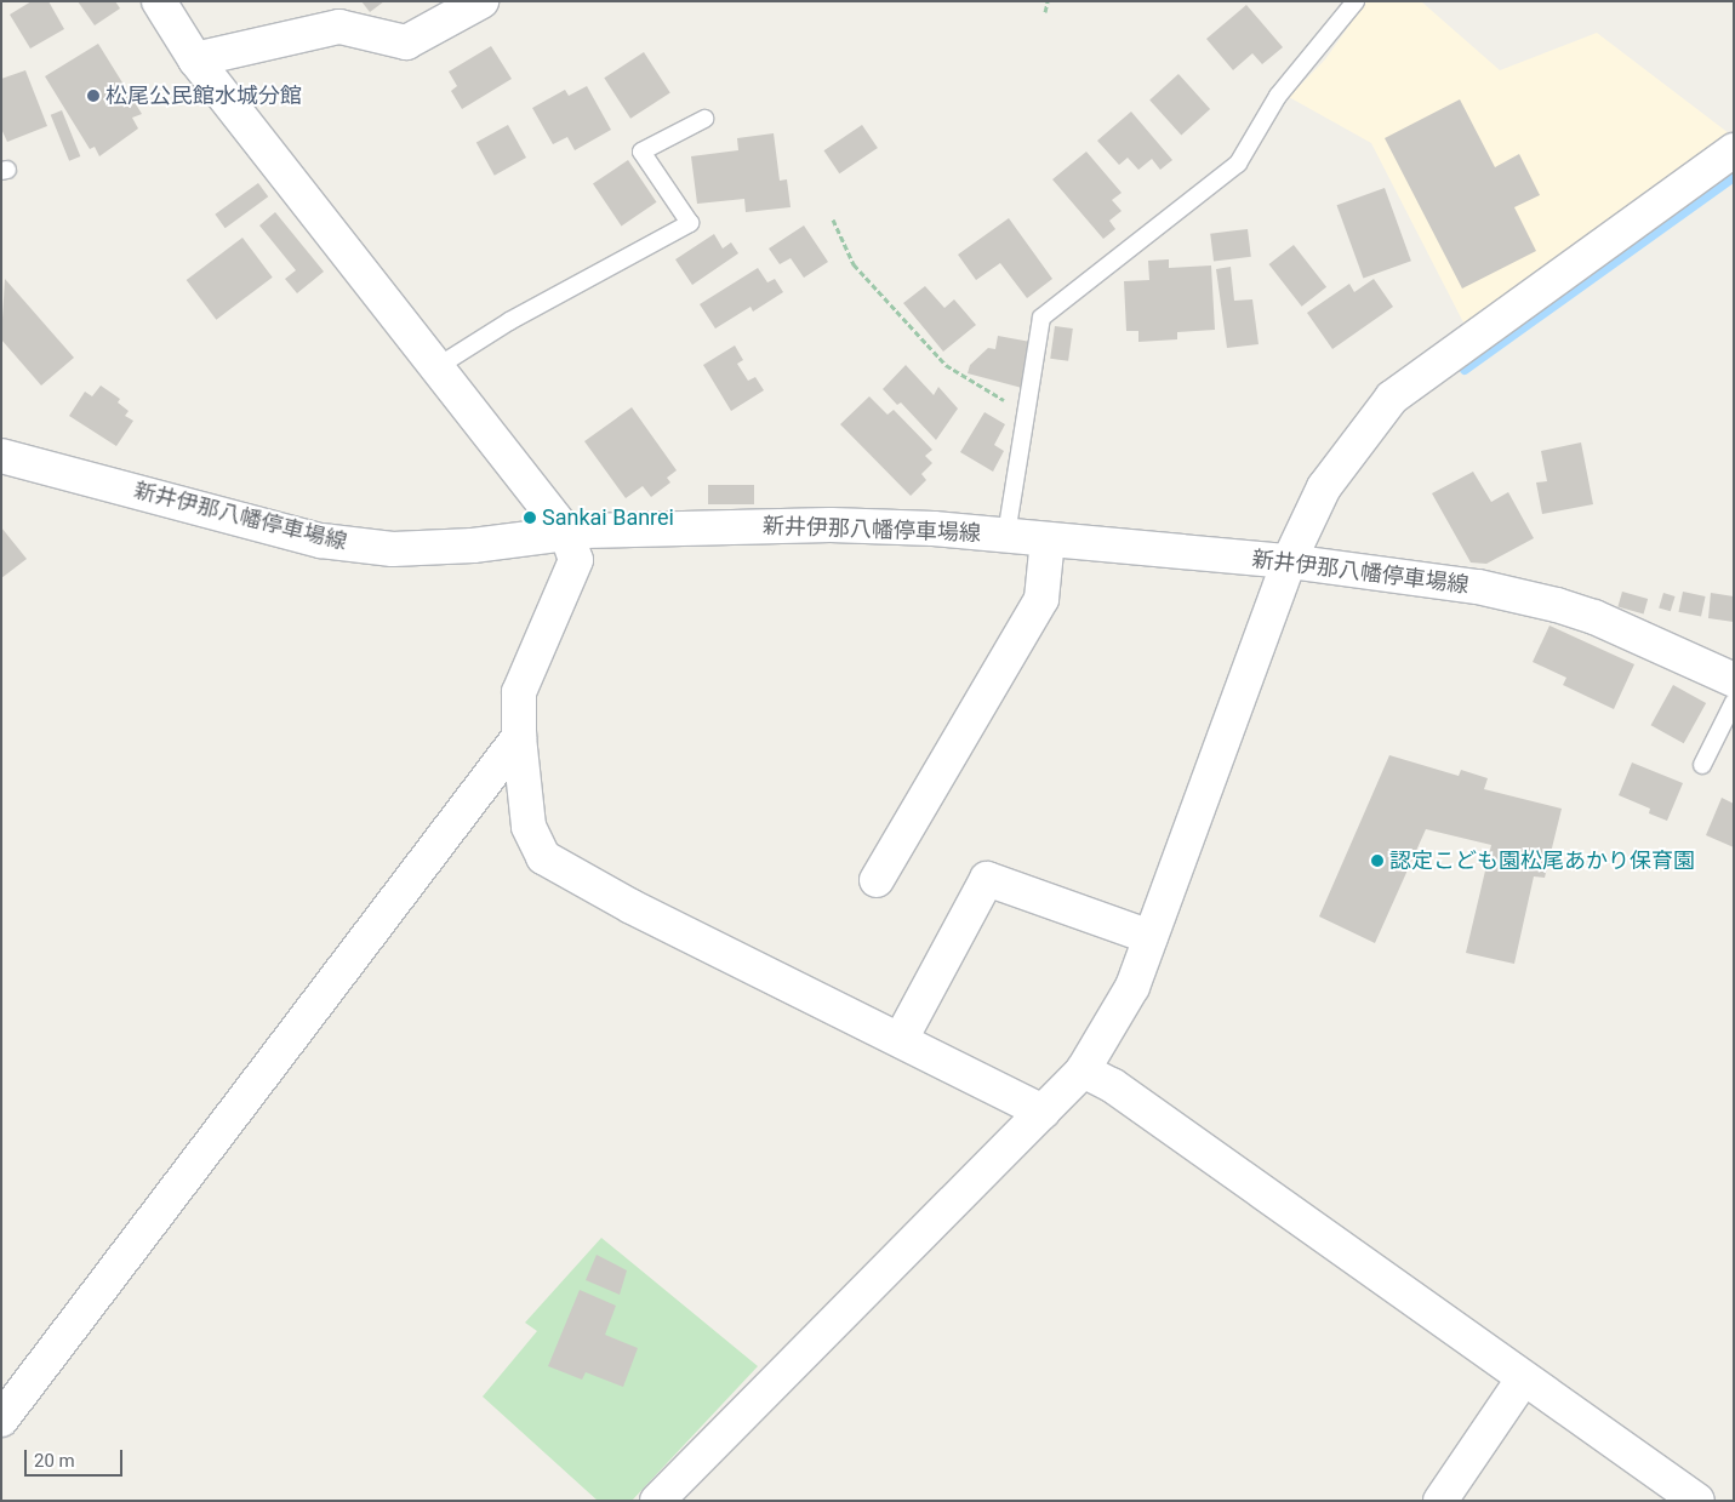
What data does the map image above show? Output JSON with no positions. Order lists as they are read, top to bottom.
{
  "streets": {
    "street": ["新井伊那八幡停車場線"]
  },
  "places": ["松尾公民館水城分館", "Sankai Banrei", "認定こども園松尾あかり保育園"],
  "scale_bar": "20 m"
}
